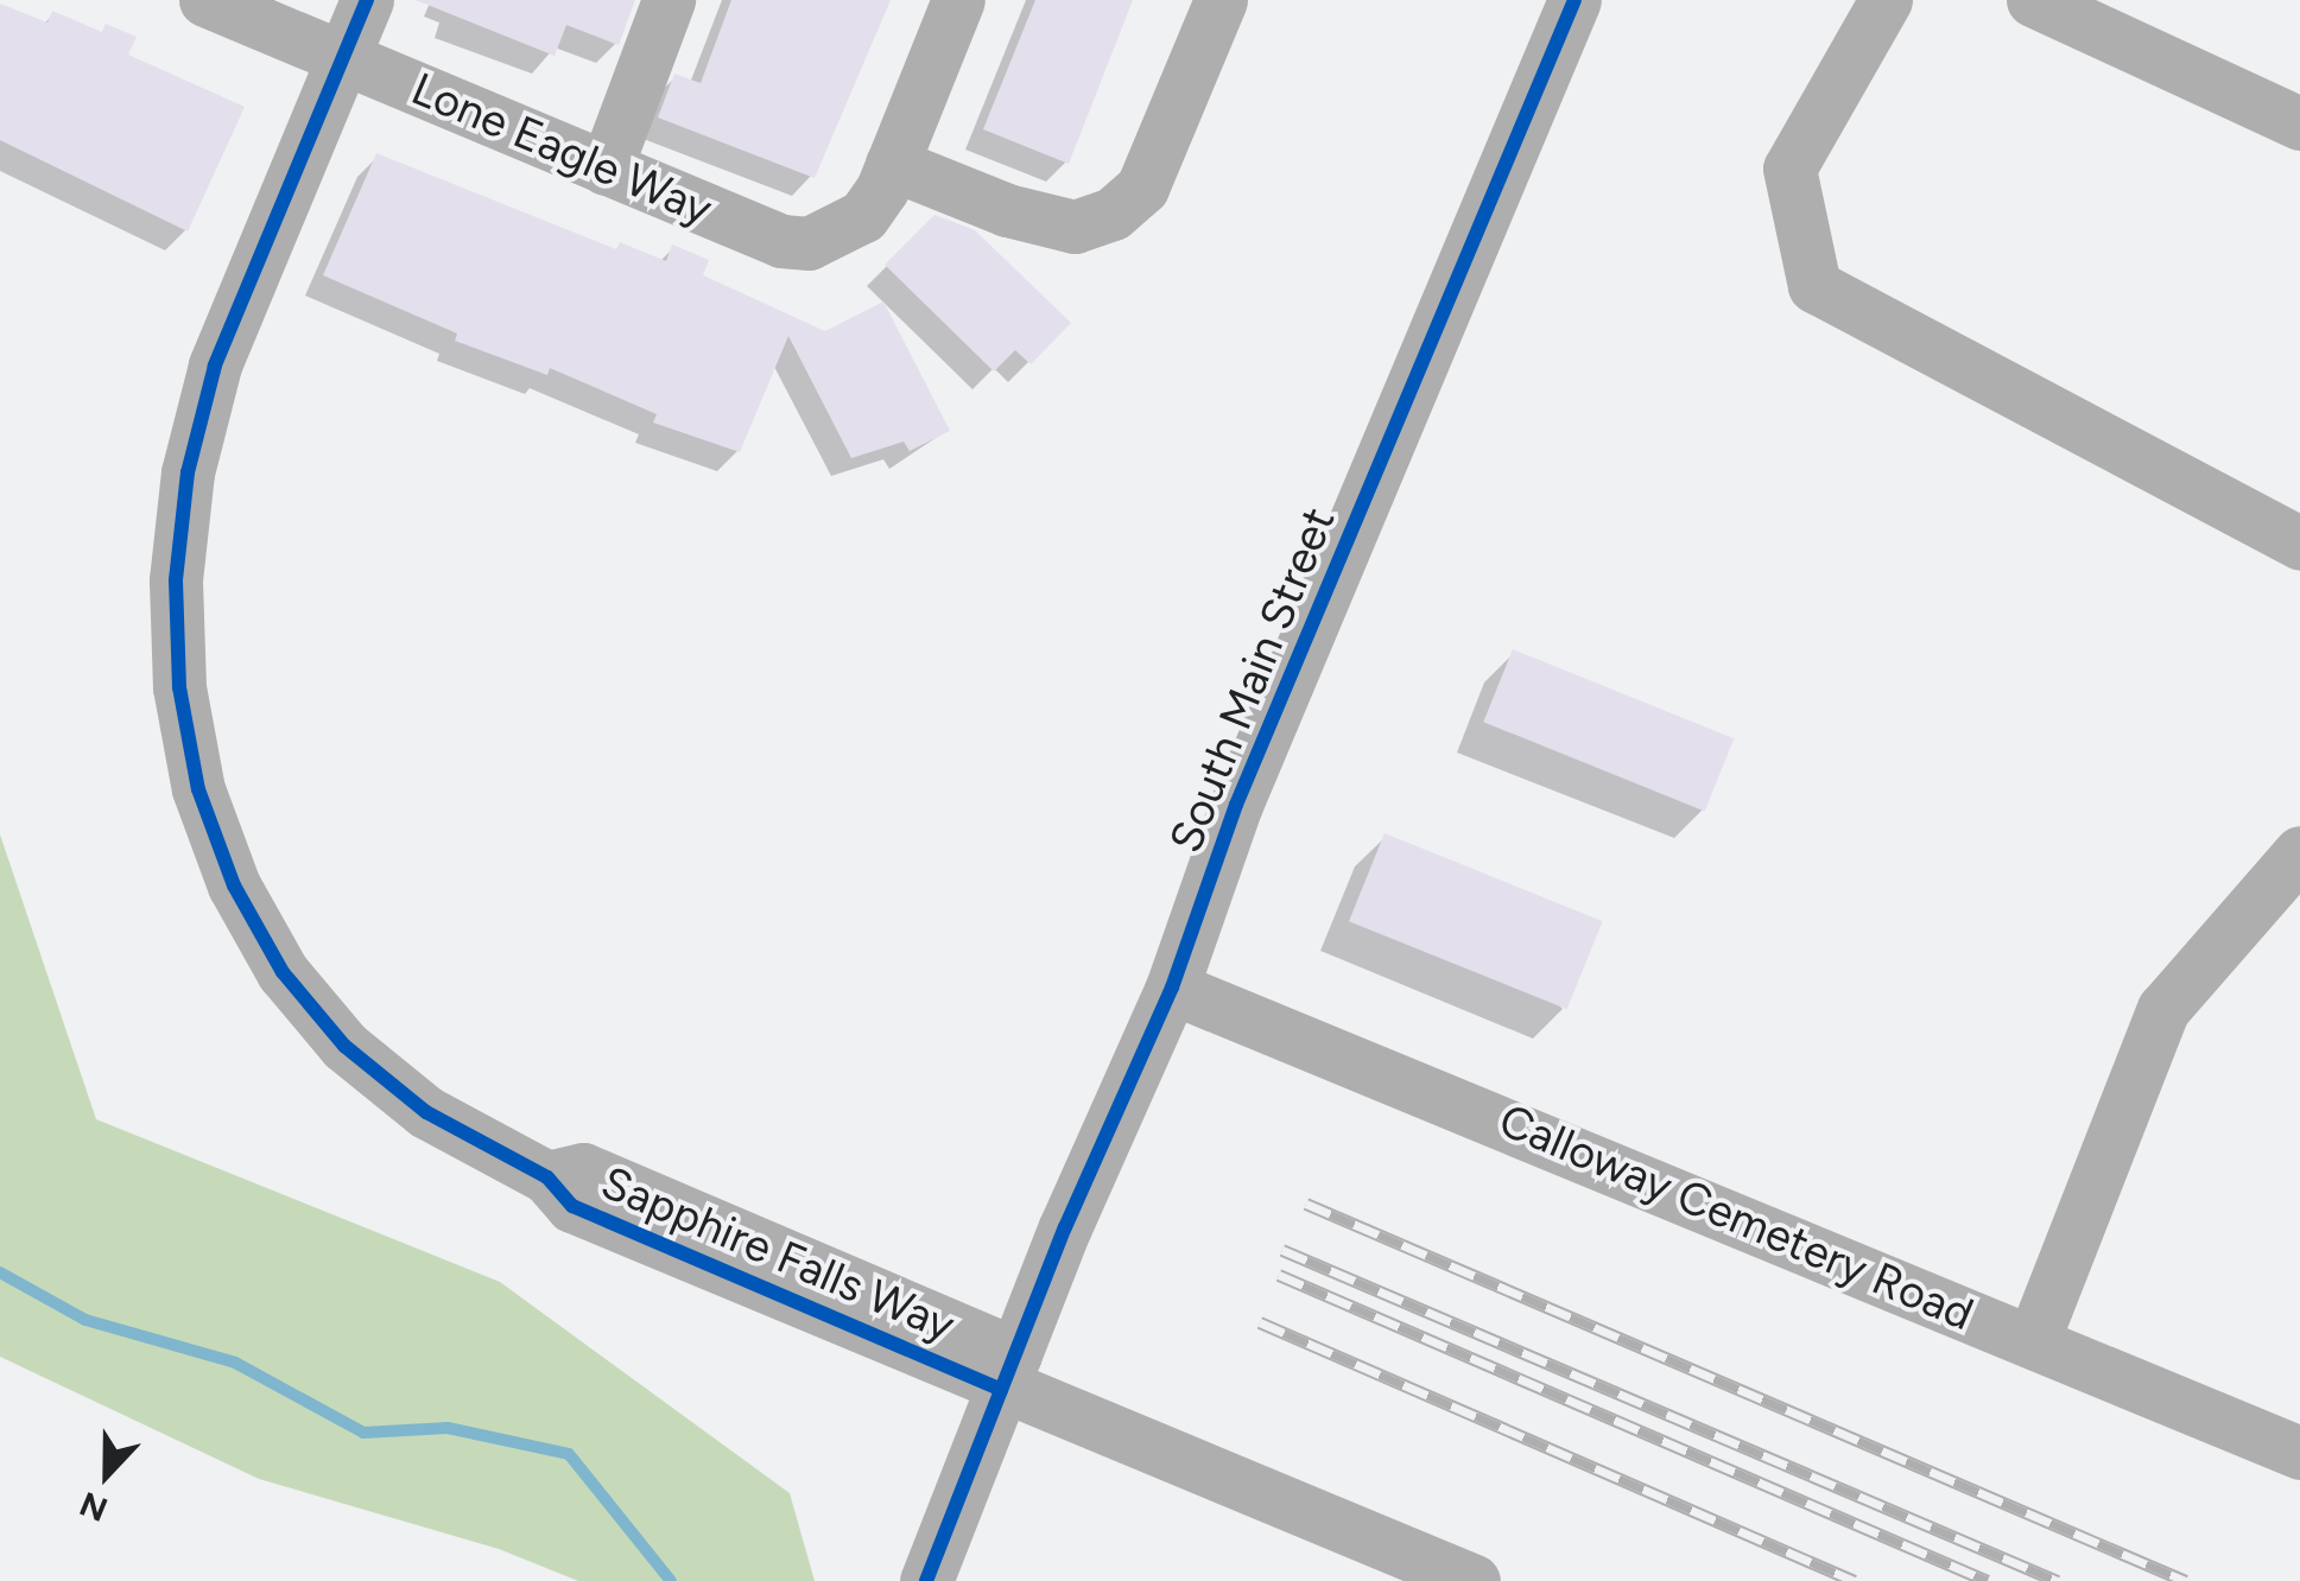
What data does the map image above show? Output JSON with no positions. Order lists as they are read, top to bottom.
{
  "streets": {
    "street": [
      "Lone Eagle Way",
      "South Main Street",
      "Calloway Cemetery Road",
      "Sapphire Falls Way"
    ]
  },
  "crossings": [
    ["Lone Eagle Way", "Sapphire Falls Way"],
    ["South Main Street", "Calloway Cemetery Road"],
    ["South Main Street", "Sapphire Falls Way"]
  ],
  "north": "bottom"
}
